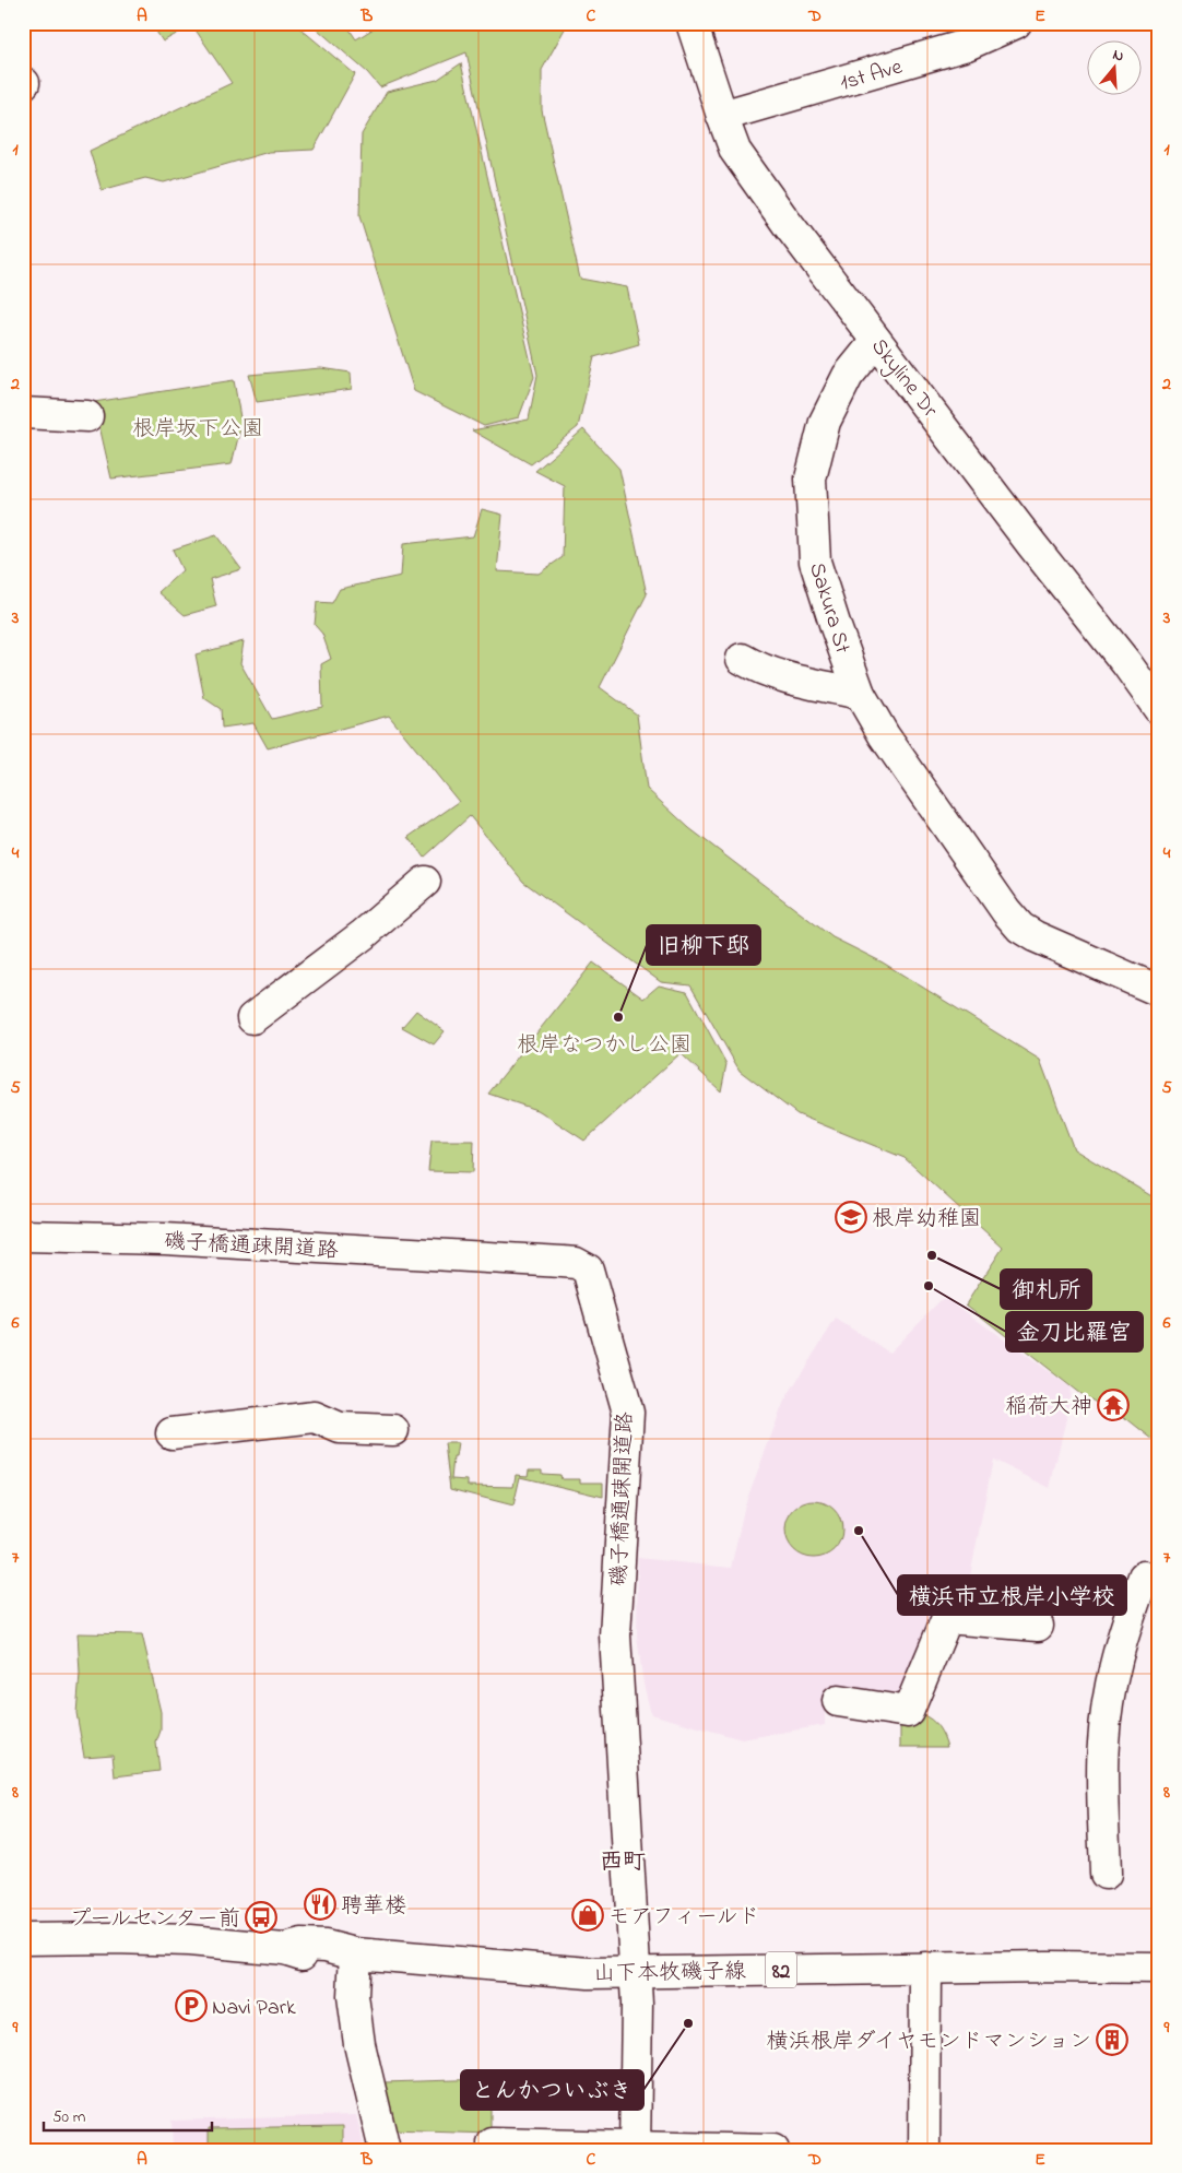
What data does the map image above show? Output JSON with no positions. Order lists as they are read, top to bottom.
{
  "streets": {
    "street": [
      "1st Ave",
      "Skyline Dr",
      "Sakura St",
      "磯子橋通疎開道路",
      "82",
      "山下本牧磯子線"
    ]
  },
  "crossings": [
    ["1st Ave", "Skyline Dr"],
    ["Skyline Dr", "Sakura St"],
    ["磯子橋通疎開道路", "山下本牧磯子線"]
  ],
  "districts": ["西町"],
  "parks": ["根岸坂下公園", "根岸なつかし公園"],
  "places": {
    "other": [
      "旧柳下邸",
      "御札所",
      "金刀比羅宮",
      "横浜市立根岸小学校",
      "とんかついぶき"
    ],
    "school or university": ["根岸幼稚園"],
    "temple": ["稲荷大神"],
    "restaurant": ["聘華楼"],
    "shop": ["モアフィールド"],
    "bus stop": ["プールセンター前"],
    "parking": ["Navi Park"],
    "building": ["横浜根岸ダイヤモンドマンション"]
  },
  "scale_bar": "50 m",
  "north": "top",
  "grid": {
    "columns": [
      "A",
      "B",
      "C",
      "D",
      "E"
    ],
    "rows": [
      "1",
      "2",
      "3",
      "4",
      "5",
      "6",
      "7",
      "8",
      "9"
    ]
  }
}
